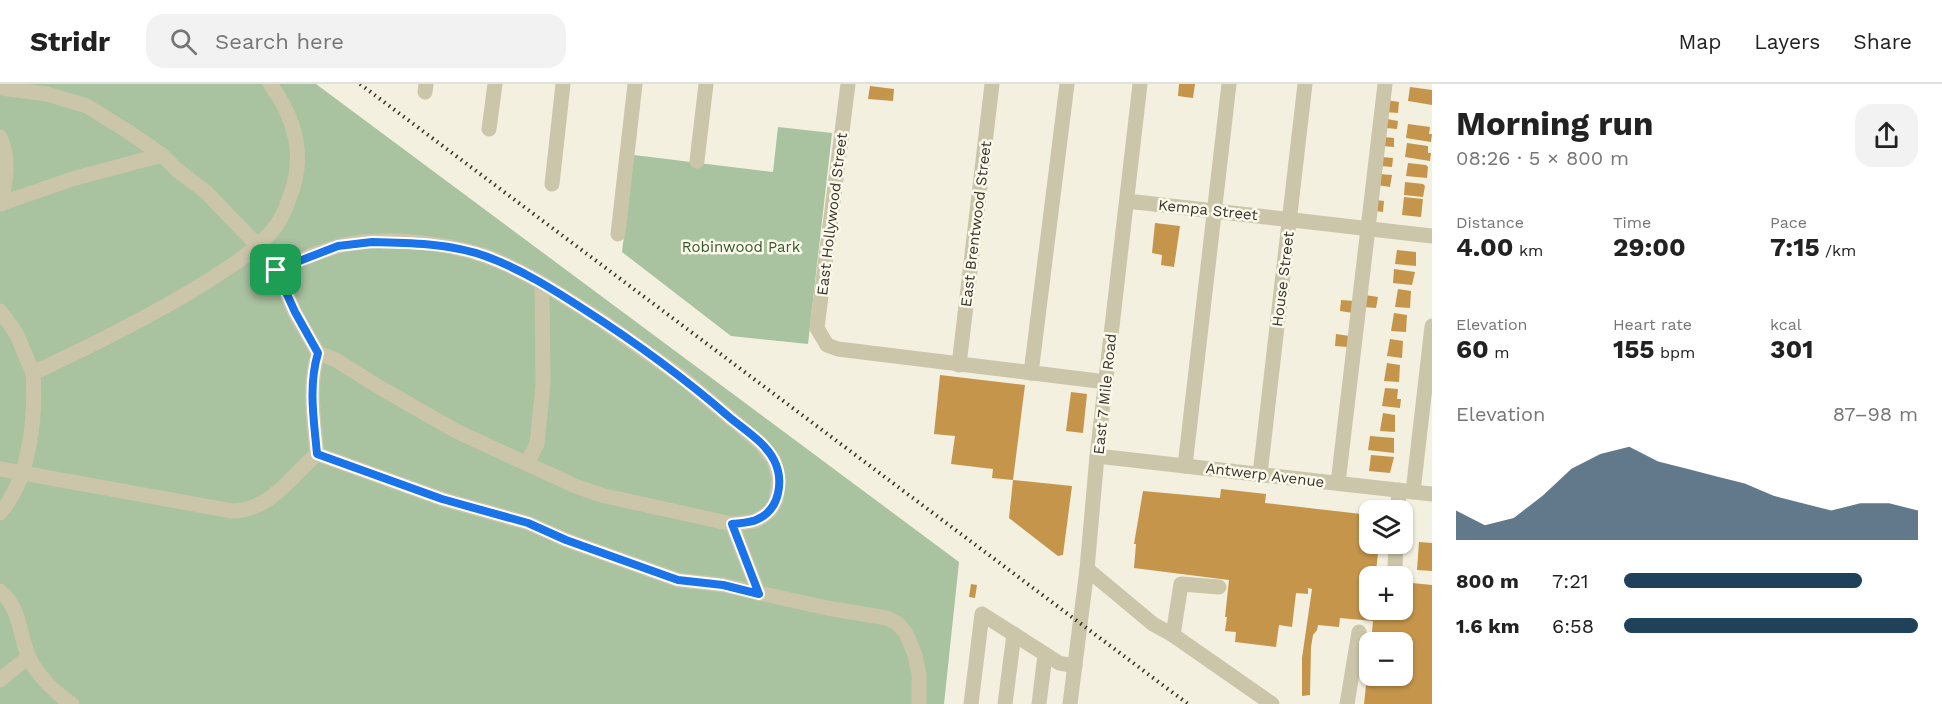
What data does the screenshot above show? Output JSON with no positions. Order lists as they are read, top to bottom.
{
  "streets": {
    "street": [
      "Kempa Street",
      "East Hollywood Street",
      "East Brentwood Street",
      "House Street",
      "East 7 Mile Road",
      "Antwerp Avenue"
    ]
  },
  "crossings": [
    ["Kempa Street", "House Street"],
    ["Kempa Street", "East 7 Mile Road"],
    ["East Hollywood Street", "East Brentwood Street"],
    ["House Street", "Antwerp Avenue"],
    ["East 7 Mile Road", "Antwerp Avenue"]
  ],
  "parks": ["Robinwood Park"],
  "page": {
    "header": "Stridr",
    "search": "Search here",
    "nav": ["Map", "Layers", "Share"],
    "heading": ["Morning run", "08:26 · 5 × 800 m"],
    "stats": [
      ["Distance", "4.00 km"],
      ["Time", "29:00"],
      ["Pace", "7:15 /km"],
      ["Elevation", "60 m"],
      ["Heart rate", "155 bpm"],
      ["kcal", "301"]
    ],
    "chart": ["Elevation", "87–98 m"],
    "map_buttons": ["+", "−"],
    "list": [
      {
        "name": "800 m",
        "note": "7:21"
      },
      {
        "name": "1.6 km",
        "note": "6:58"
      }
    ]
  }
}
